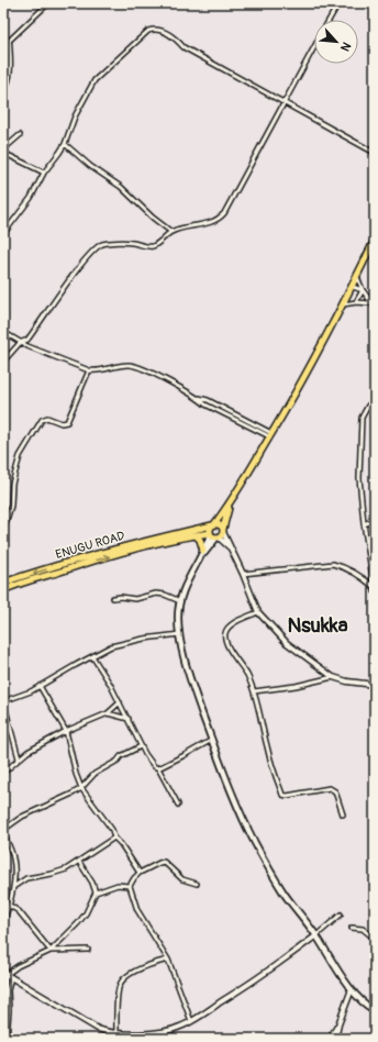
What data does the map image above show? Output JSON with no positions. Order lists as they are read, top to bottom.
{
  "streets": {
    "main road": ["ENUGU ROAD"]
  },
  "districts": ["Nsukka"],
  "north": "bottom right"
}
